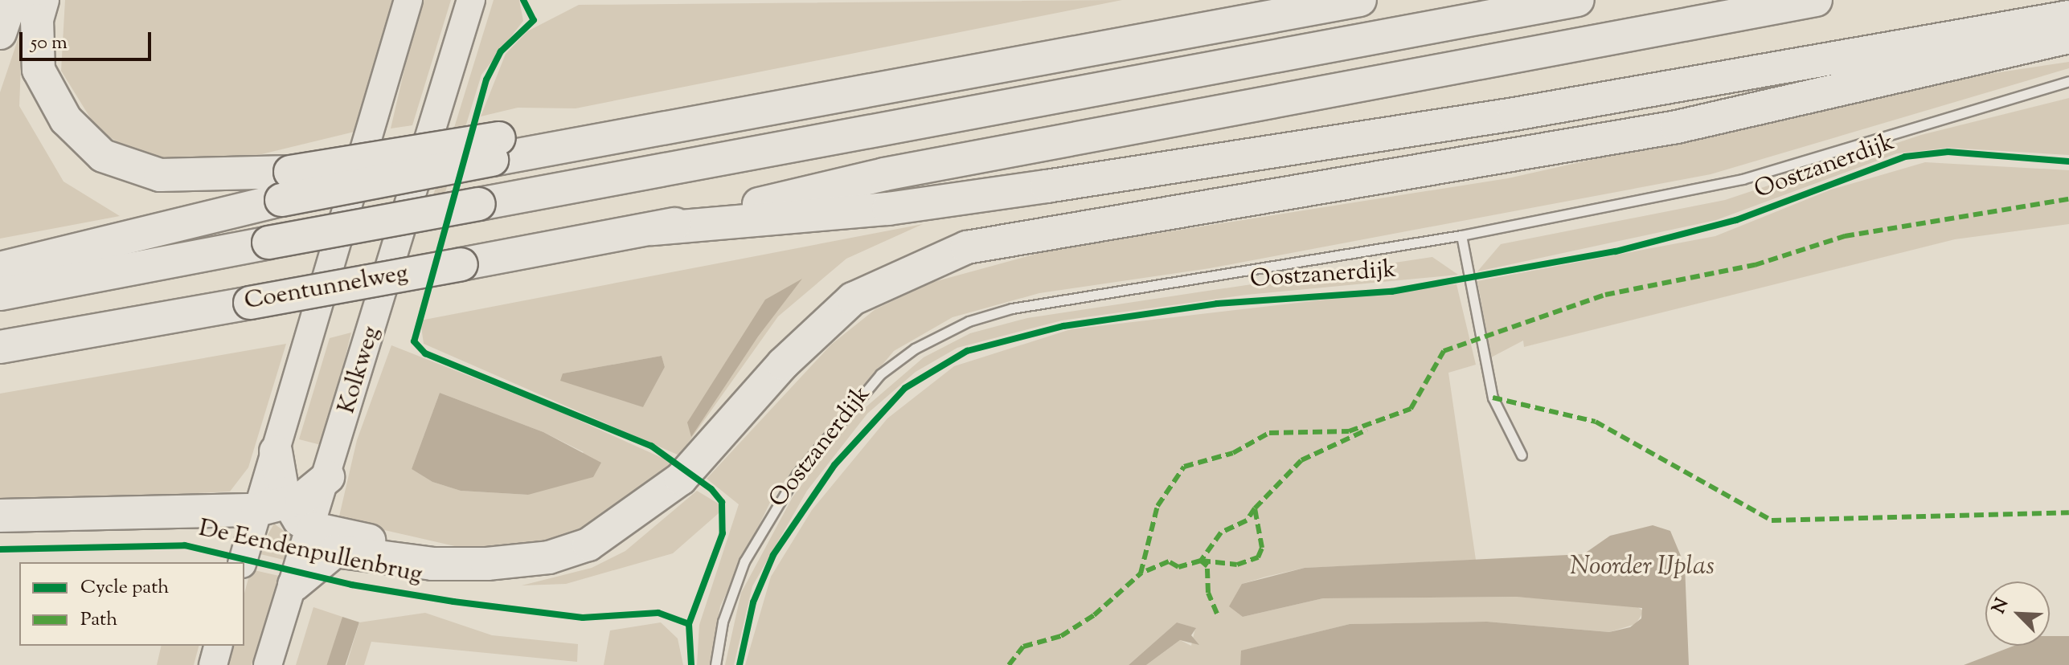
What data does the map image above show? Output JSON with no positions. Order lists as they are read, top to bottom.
{
  "streets": {
    "highway": ["Coentunnelweg"],
    "main road": ["Kolkweg"],
    "lane": ["Oostzanerdijk"],
    "cycle path": ["De Eendenpullenbrug"]
  },
  "water": ["Noorder IJplas"],
  "legend": ["Cycle path", "Path"],
  "scale_bar": "50 m",
  "north": "top left"
}
